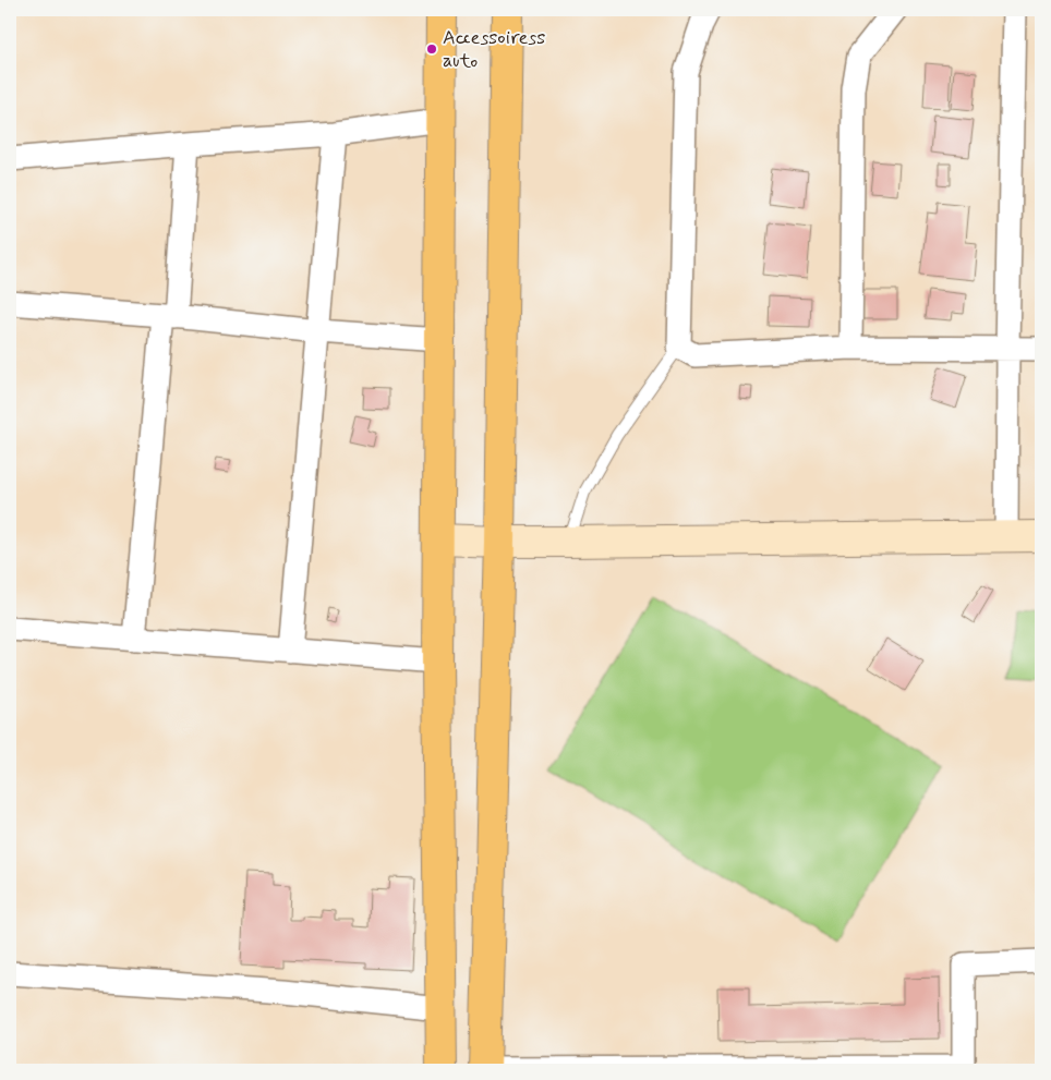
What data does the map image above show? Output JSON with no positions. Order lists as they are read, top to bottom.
{
  "places": ["Accessoiress auto"]
}
